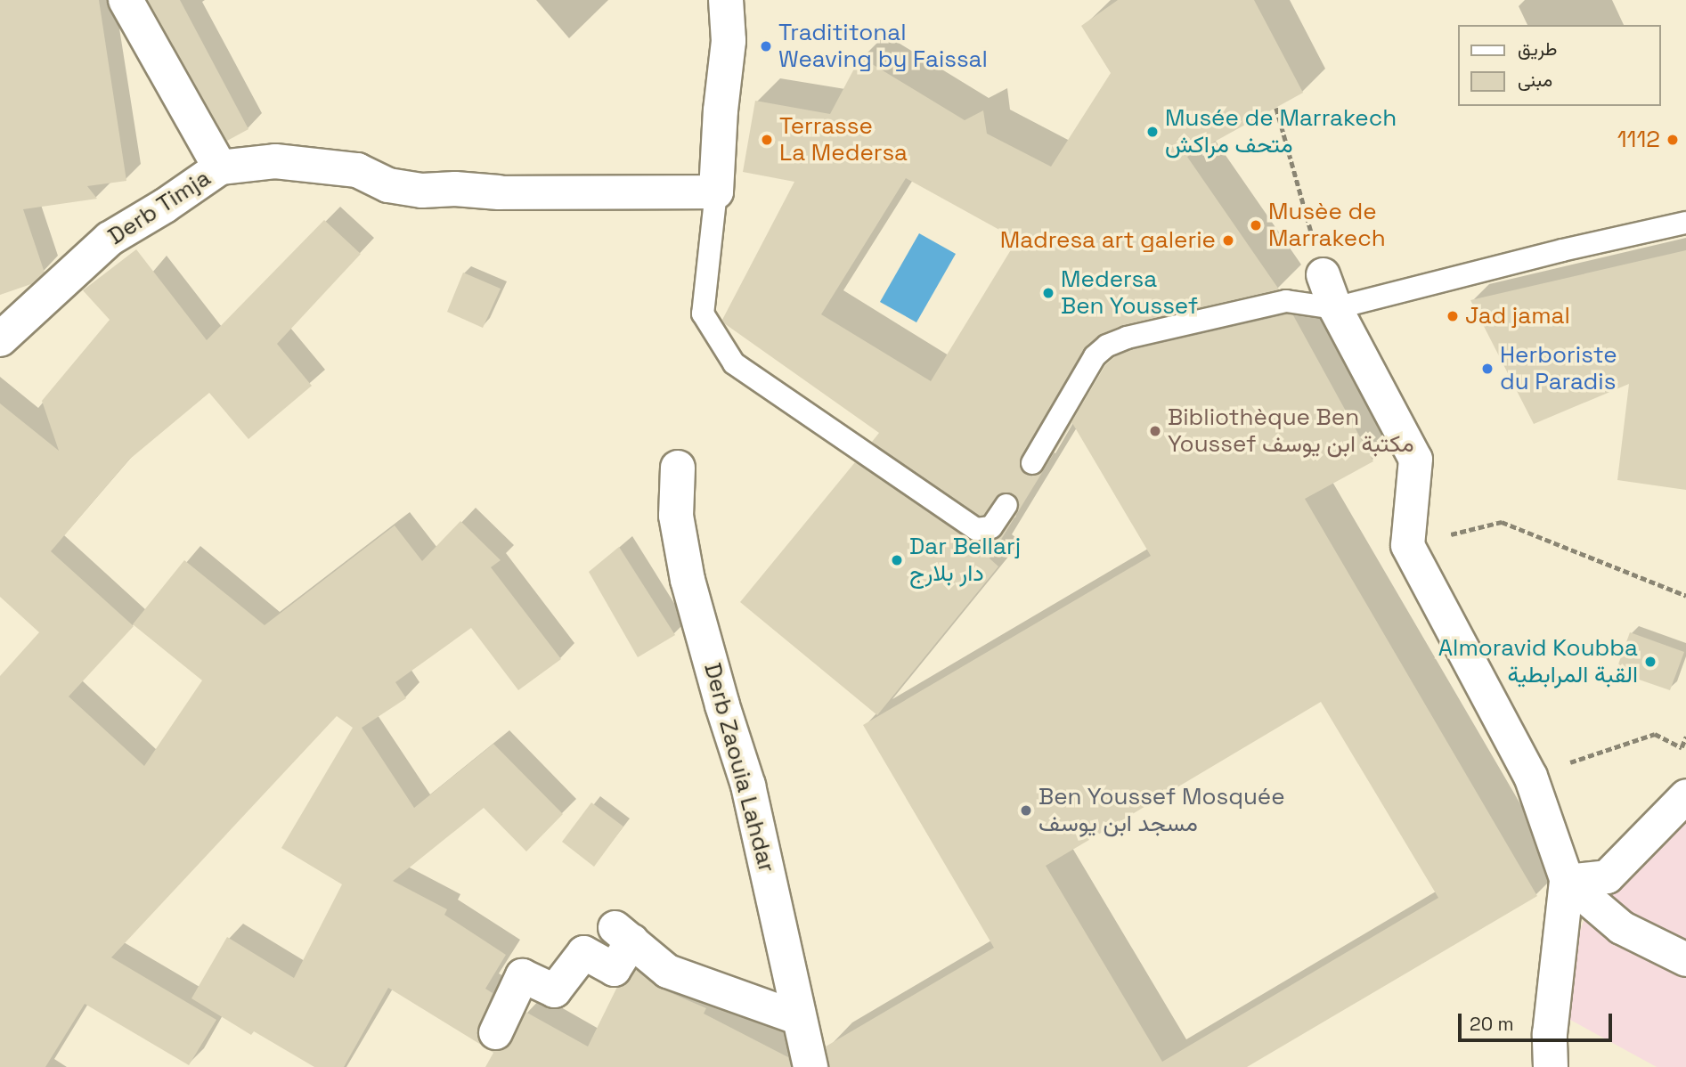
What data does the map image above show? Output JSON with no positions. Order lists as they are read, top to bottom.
{
  "streets": {
    "street": ["Derb Timja", "Derb Zaouia Lahdar"]
  },
  "places": [
    "Tradititonal Weaving by Faissal",
    "Musée de Marrakech متحف مراكش",
    "Terrasse La Medersa",
    "1112",
    "Musèe de Marrakech",
    "Madresa art galerie",
    "Medersa Ben Youssef",
    "Jad jamal",
    "Herboriste du Paradis",
    "Bibliothèque Ben Youssef مكتبة ابن يوسف",
    "Dar Bellarj دار بلارج",
    "Almoravid Koubba القبة المرابطية",
    "Ben Youssef Mosquée مسجد ابن يوسف"
  ],
  "legend": ["طريق", "مبنى"],
  "scale_bar": "20 m"
}
